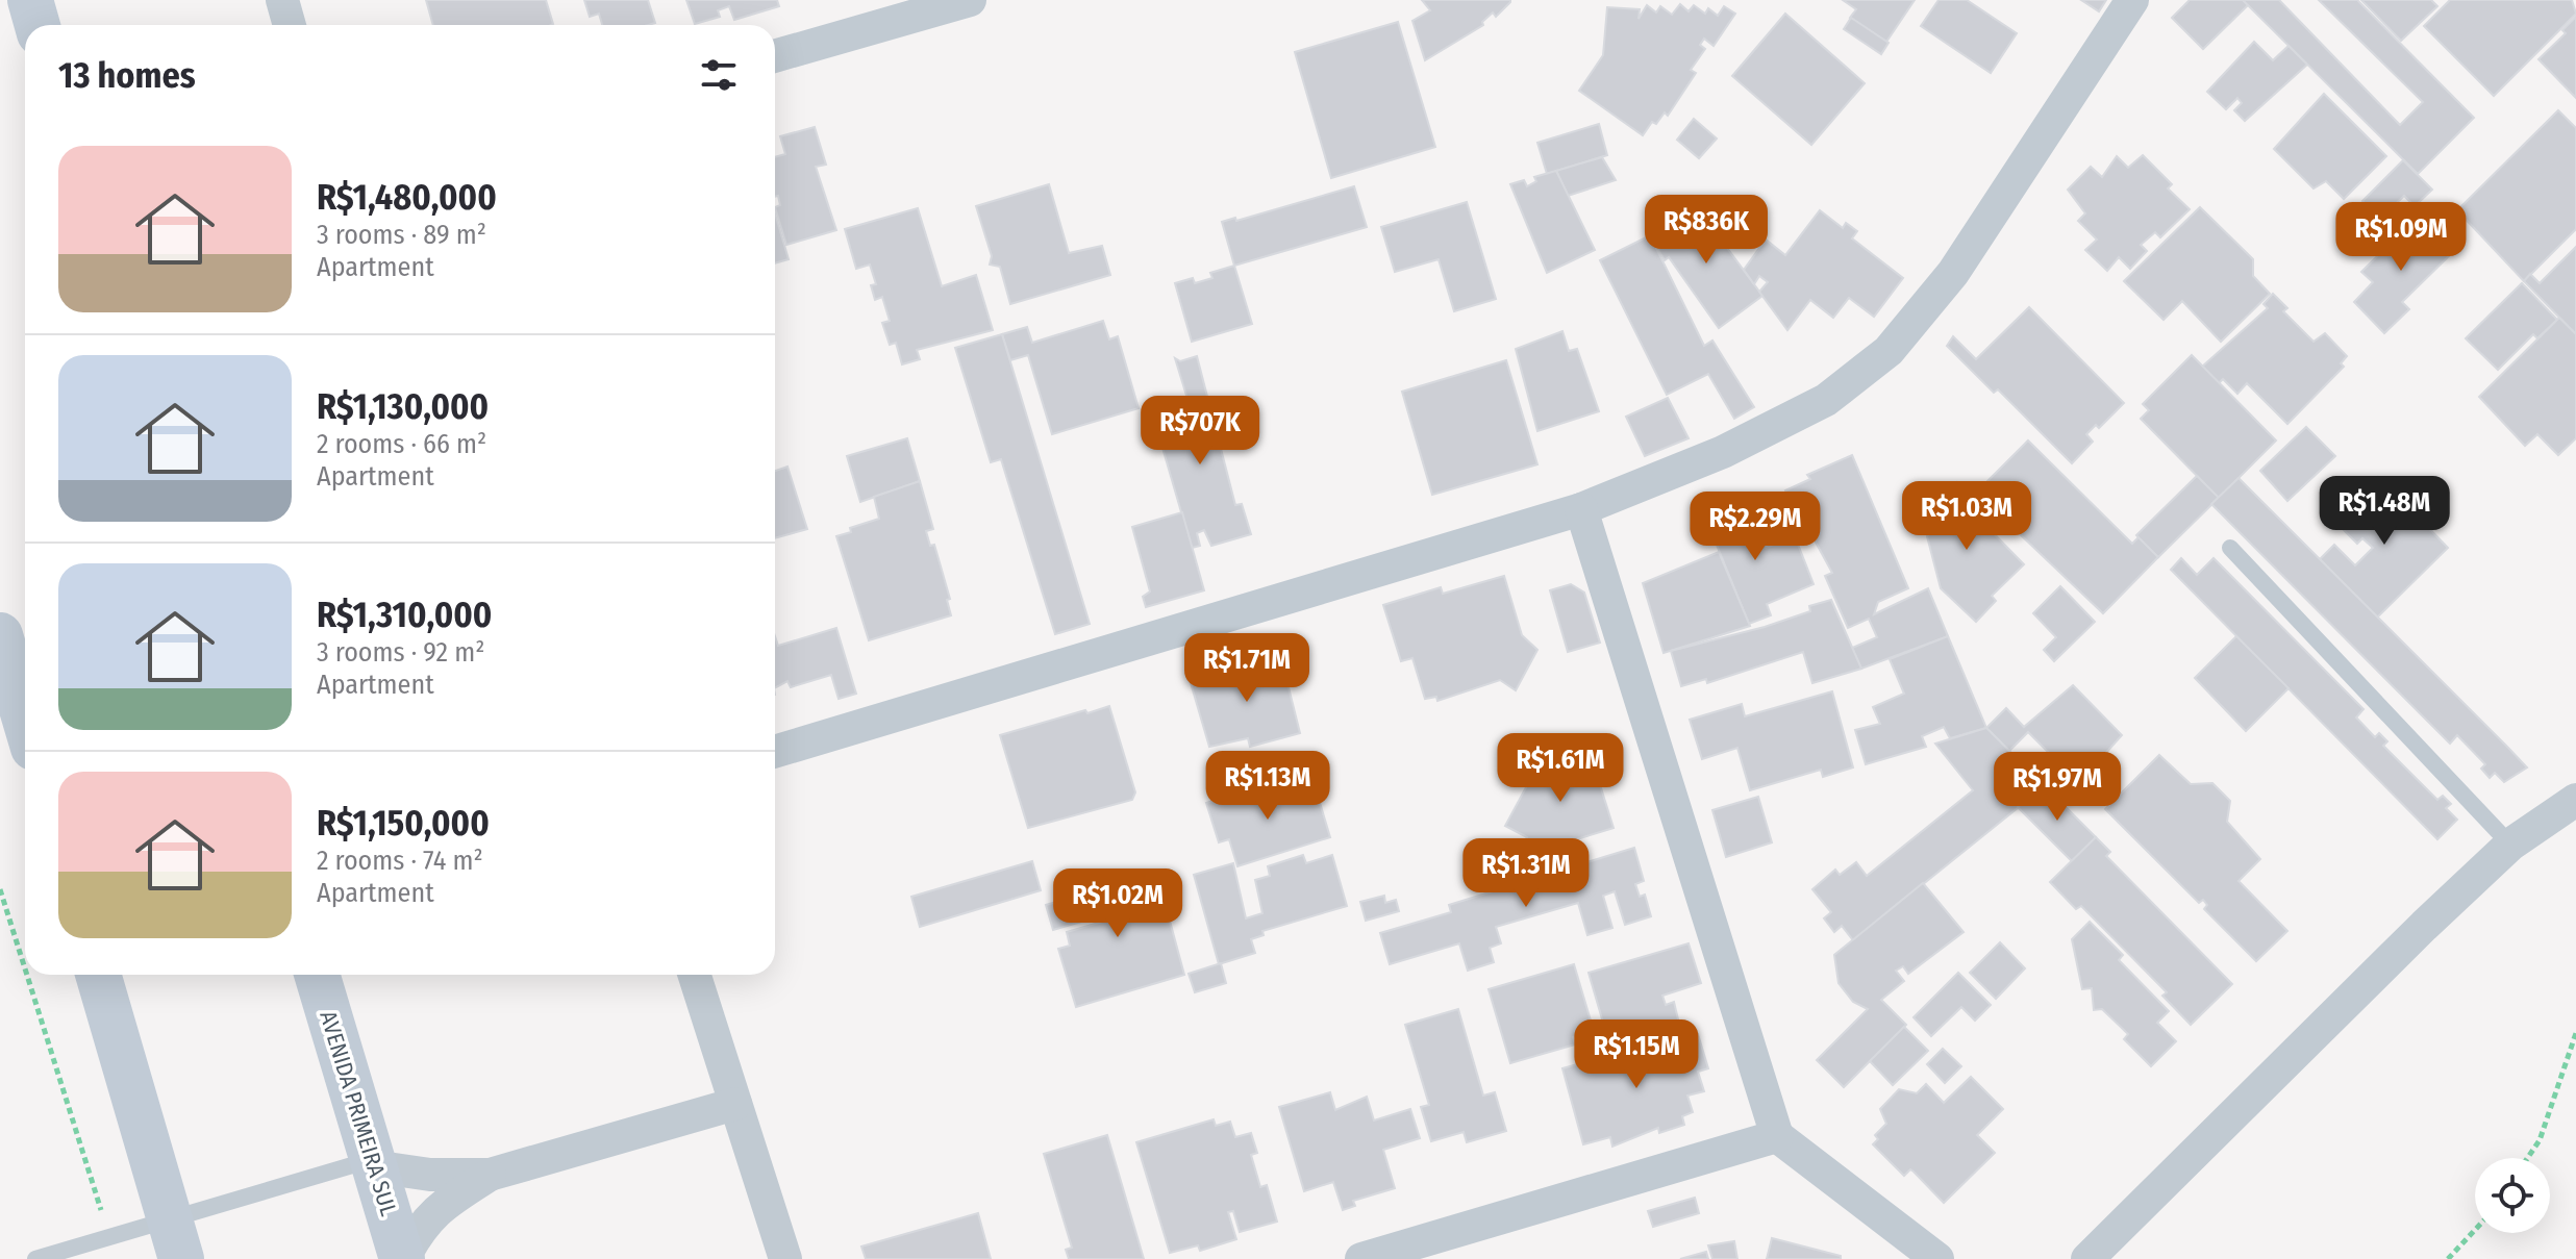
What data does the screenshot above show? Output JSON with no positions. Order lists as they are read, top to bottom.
{
  "streets": {
    "main road": ["AVENIDA PRIMEIRA SUL"]
  },
  "page": {
    "heading": "13 homes",
    "list": [
      {
        "name": "R$1,480,000",
        "note": "3 rooms · 89 m² · Apartment"
      },
      {
        "name": "R$1,130,000",
        "note": "2 rooms · 66 m² · Apartment"
      },
      {
        "name": "R$1,310,000",
        "note": "3 rooms · 92 m² · Apartment"
      },
      {
        "name": "R$1,150,000",
        "note": "2 rooms · 74 m² · Apartment"
      }
    ],
    "price": [
      "R$836K",
      "R$1.09M",
      "R$707K",
      "R$1.48M",
      "R$1.03M",
      "R$2.29M",
      "R$1.71M",
      "R$1.61M",
      "R$1.13M",
      "R$1.97M",
      "R$1.31M",
      "R$1.02M",
      "R$1.15M"
    ]
  }
}
